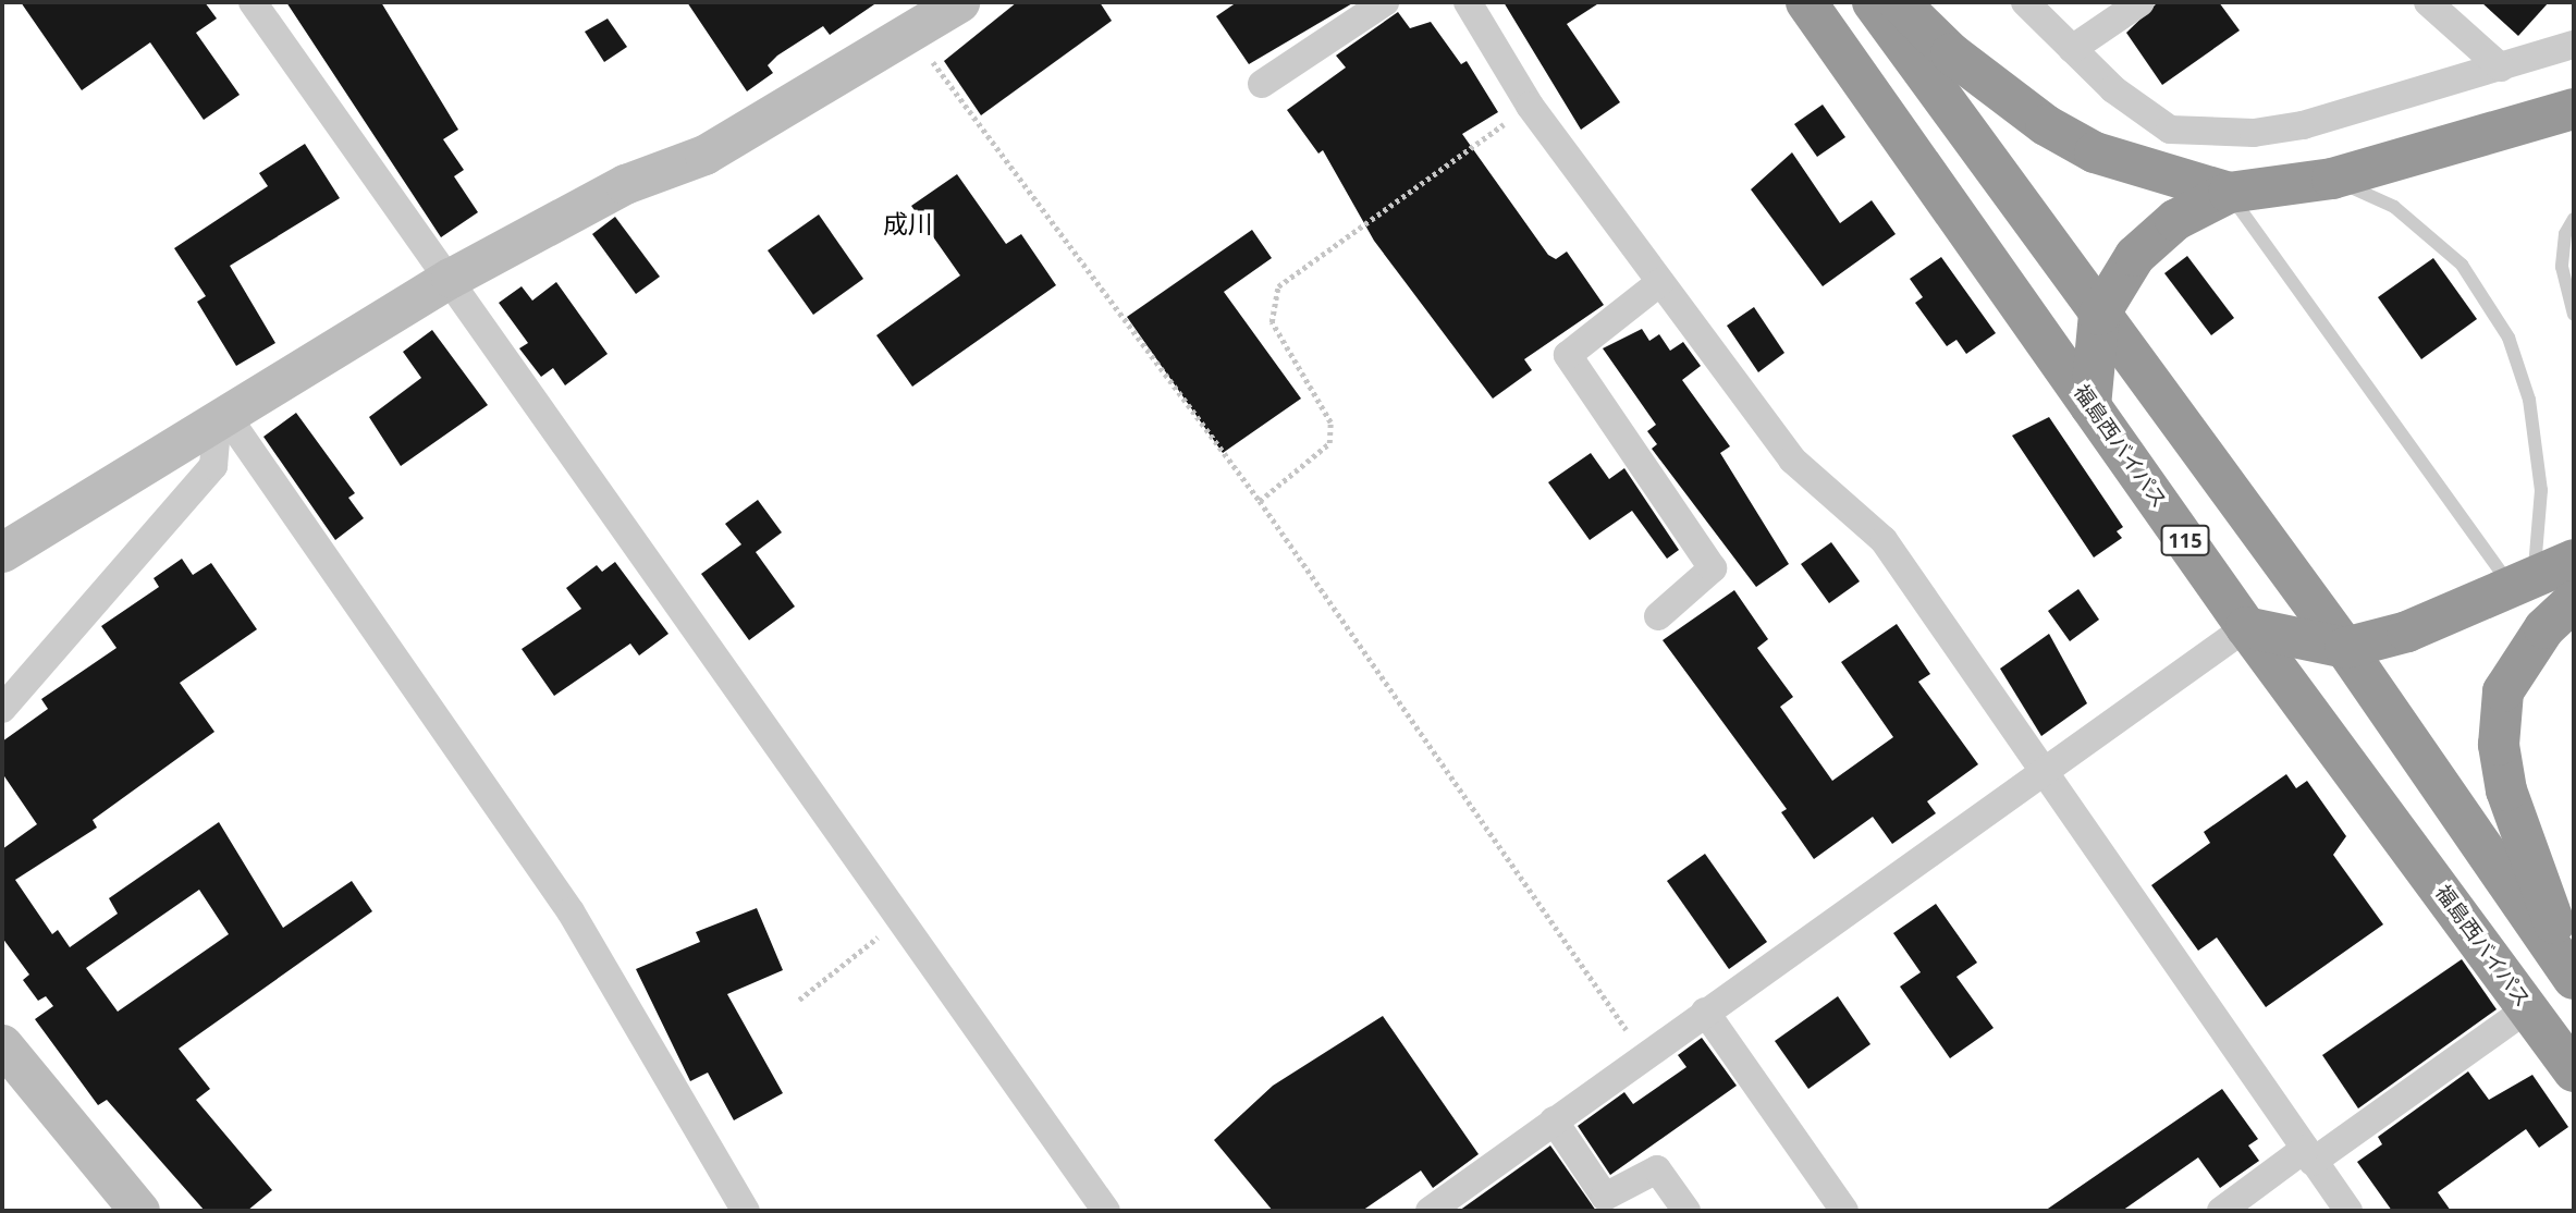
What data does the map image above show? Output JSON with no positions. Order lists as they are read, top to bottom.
{
  "streets": {
    "highway": ["福島西バイパス", "115"]
  },
  "districts": ["成川"]
}
